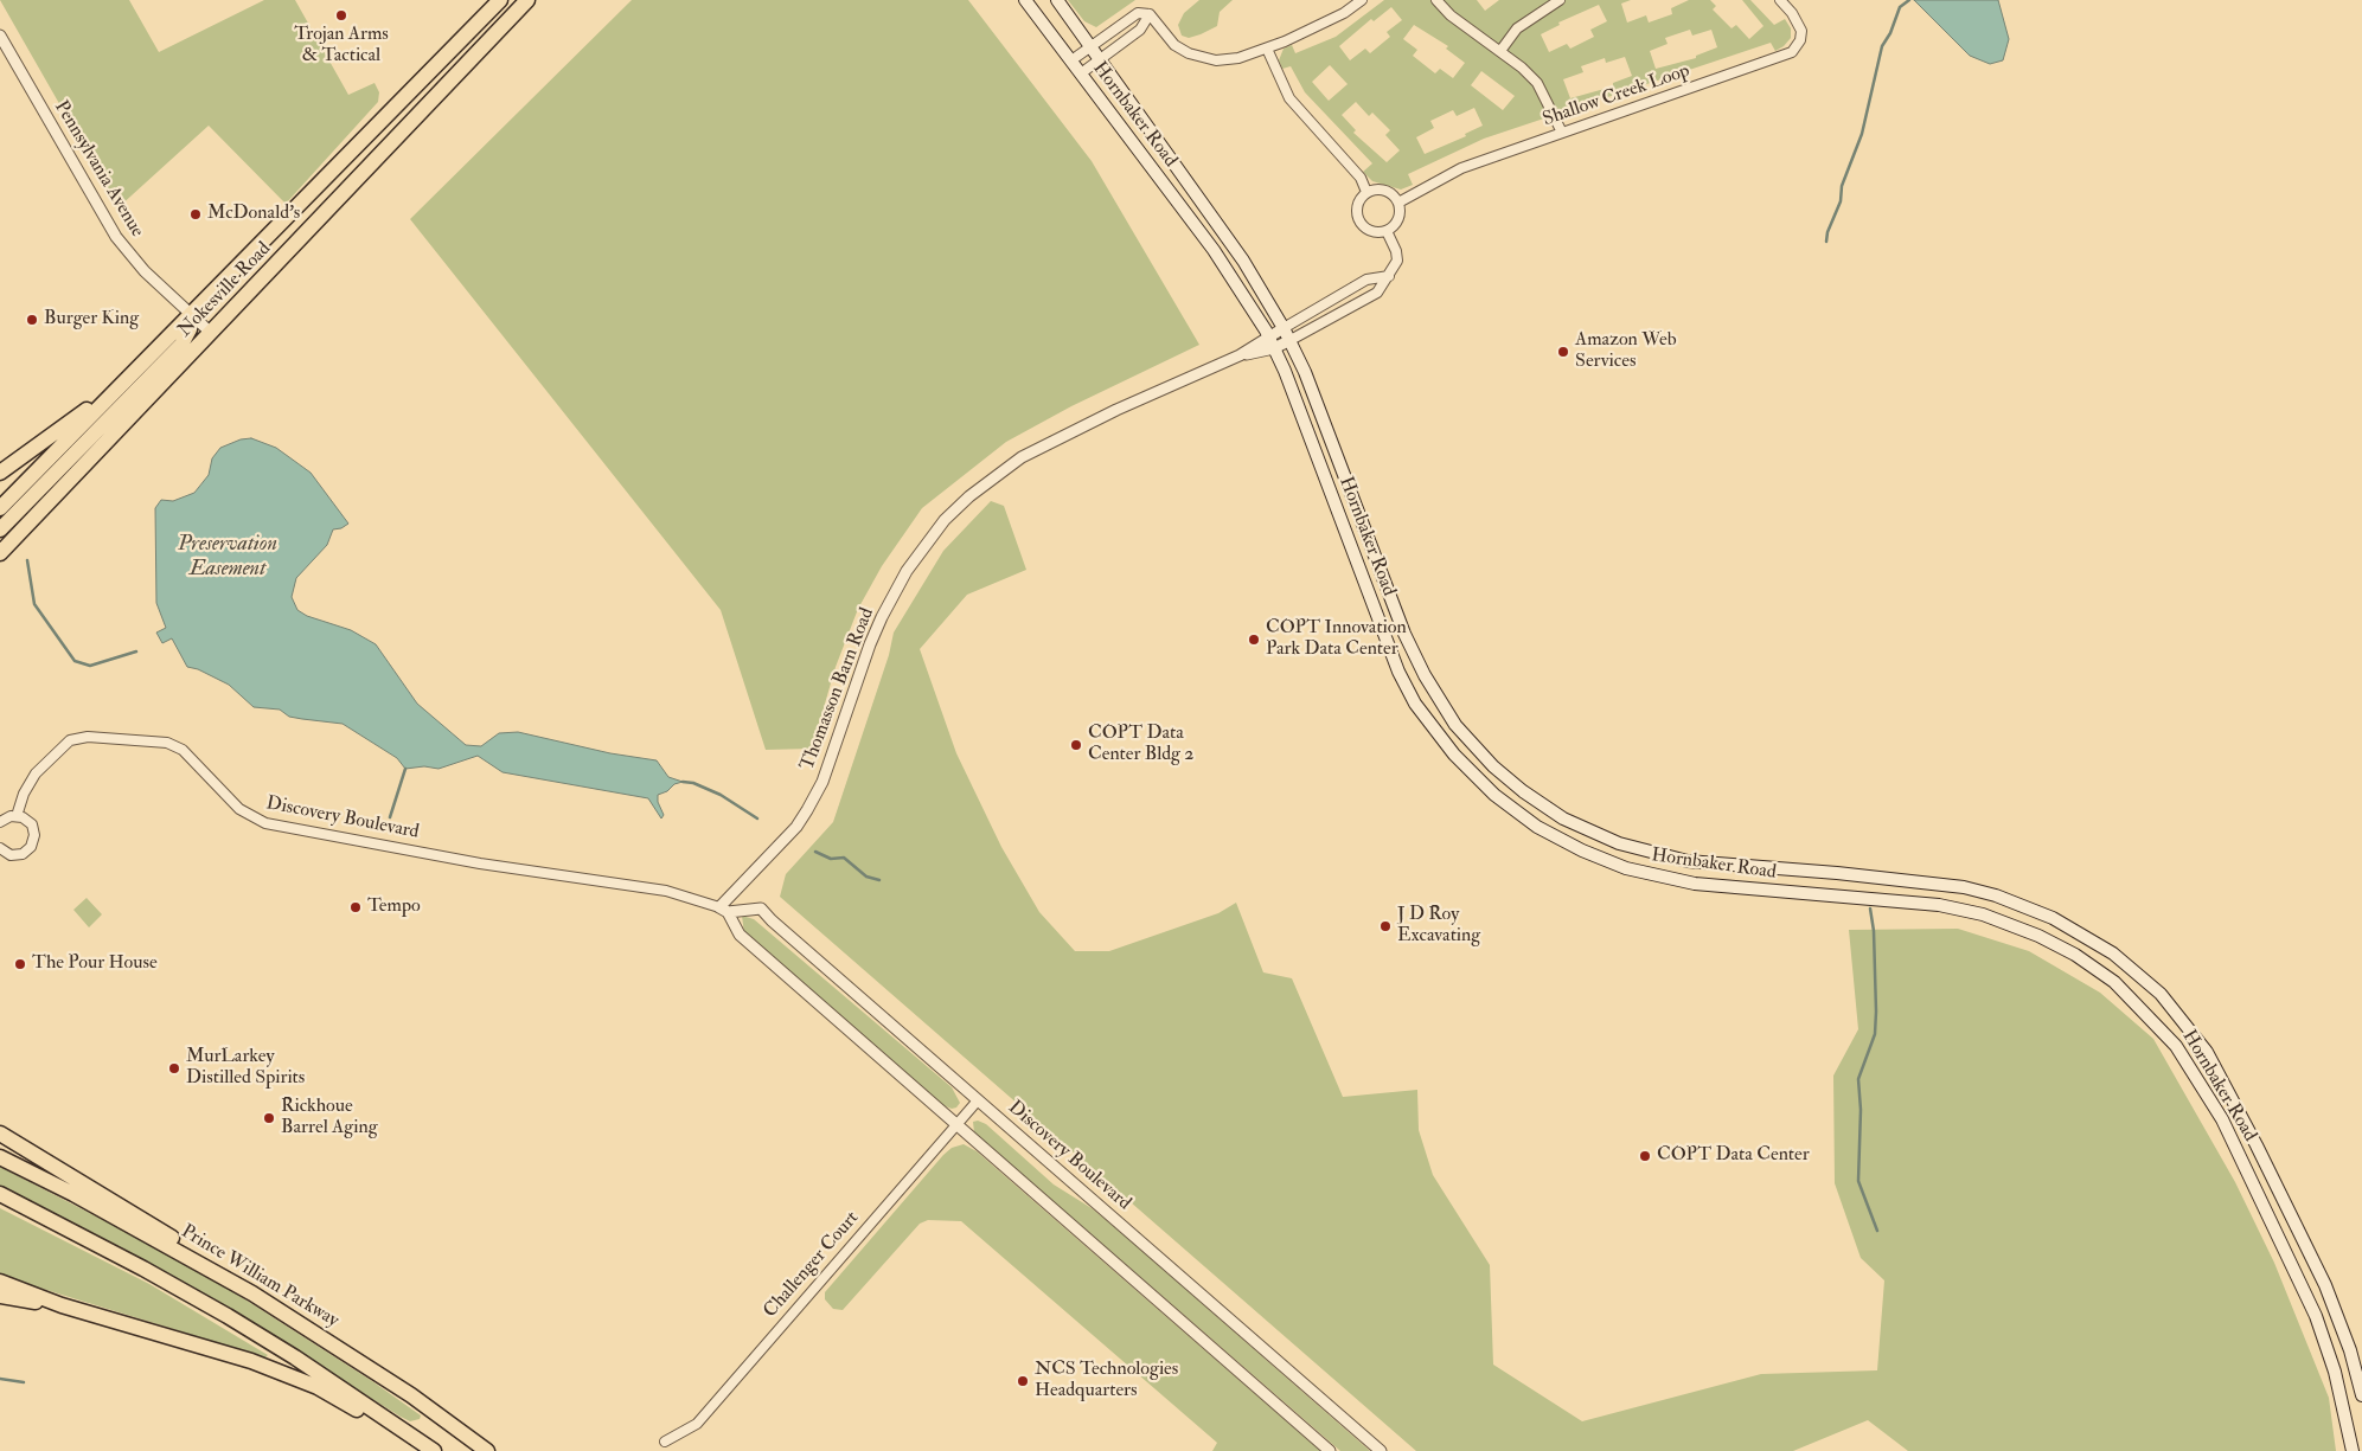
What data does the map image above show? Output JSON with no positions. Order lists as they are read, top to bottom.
{
  "streets": {
    "highway": ["Nokesville Road", "Prince William Parkway"],
    "main road": ["Hornbaker Road"],
    "street": [
      "Shallow Creek Loop",
      "Pennsylvania Avenue",
      "Thomasson Barn Road",
      "Discovery Boulevard",
      "Challenger Court"
    ]
  },
  "crossings": [
    ["Hornbaker Road", "Thomasson Barn Road"],
    ["Pennsylvania Avenue", "Nokesville Road"],
    ["Thomasson Barn Road", "Discovery Boulevard"],
    ["Discovery Boulevard", "Challenger Court"]
  ],
  "water": ["Preservation Easement"],
  "places": [
    "Trojan Arms & Tactical",
    "McDonald's",
    "Burger King",
    "Amazon Web Services",
    "COPT Innovation Park Data Center",
    "COPT Data Center Bldg 2",
    "Tempo",
    "J D Roy Excavating",
    "The Pour House",
    "MurLarkey Distilled Spirits",
    "Rickhoue Barrel Aging",
    "COPT Data Center",
    "NCS Technologies Headquarters"
  ]
}
